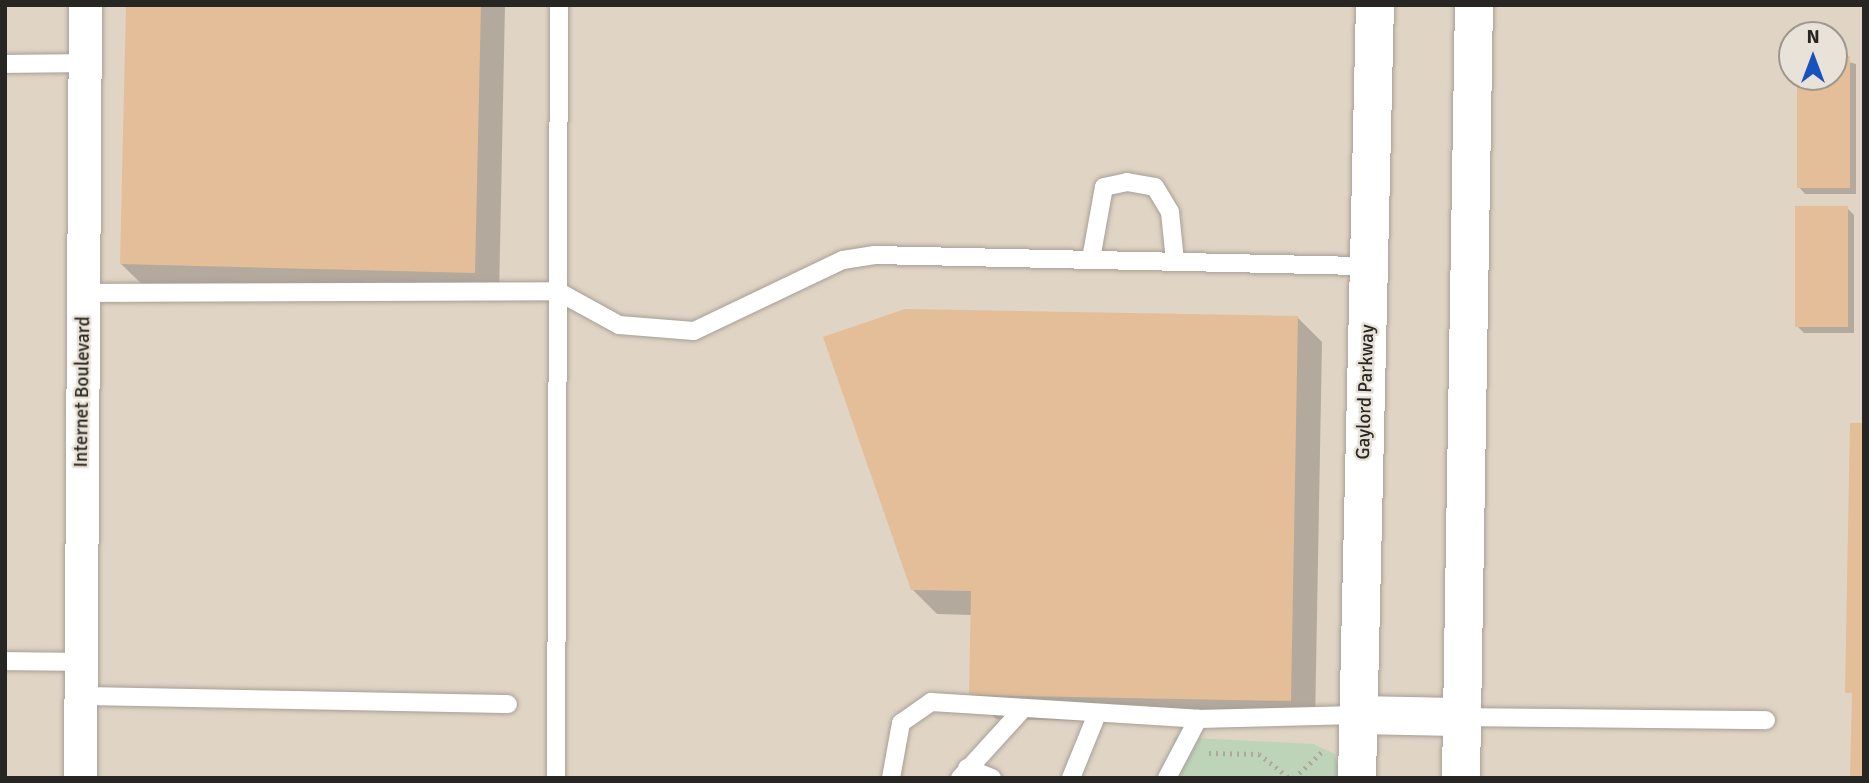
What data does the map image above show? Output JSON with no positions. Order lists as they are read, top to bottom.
{
  "streets": {
    "street": ["Internet Boulevard", "Gaylord Parkway"]
  },
  "north": "top"
}
